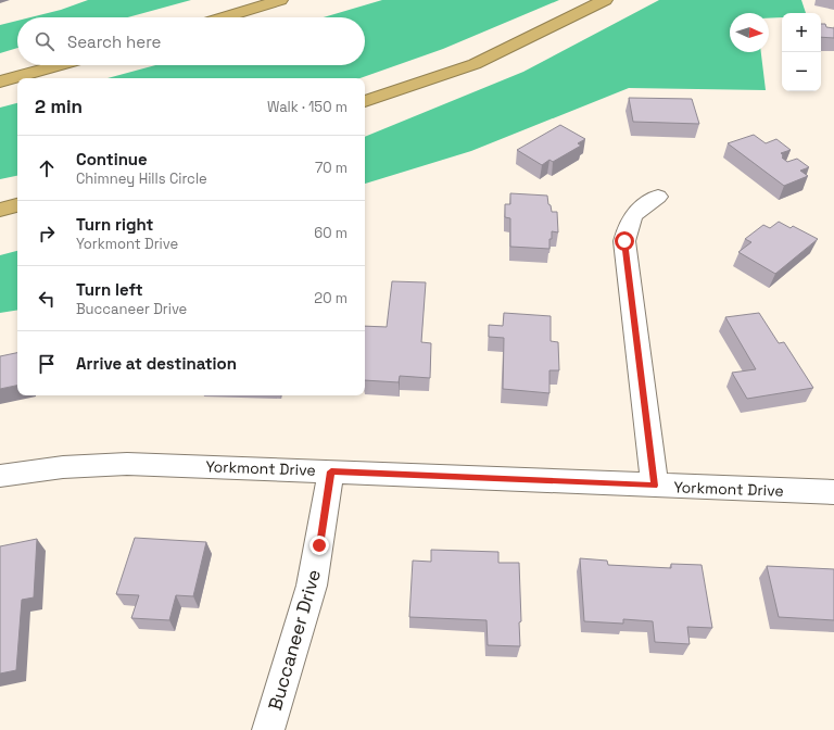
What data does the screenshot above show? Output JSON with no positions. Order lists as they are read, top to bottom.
{
  "streets": {
    "street": ["Yorkmont Drive", "Buccaneer Drive"]
  },
  "crossings": [
    ["Yorkmont Drive", "Buccaneer Drive"]
  ],
  "north": "right",
  "page": {
    "map_buttons": ["+", "−"],
    "search": "Search here",
    "heading": ["2 min", "Walk · 150 m"],
    "list": [
      ["Continue", "Chimney Hills Circle", "70 m"],
      ["Turn right", "Yorkmont Drive", "60 m"],
      ["Turn left", "Buccaneer Drive", "20 m"],
      "Arrive at destination"
    ]
  }
}
